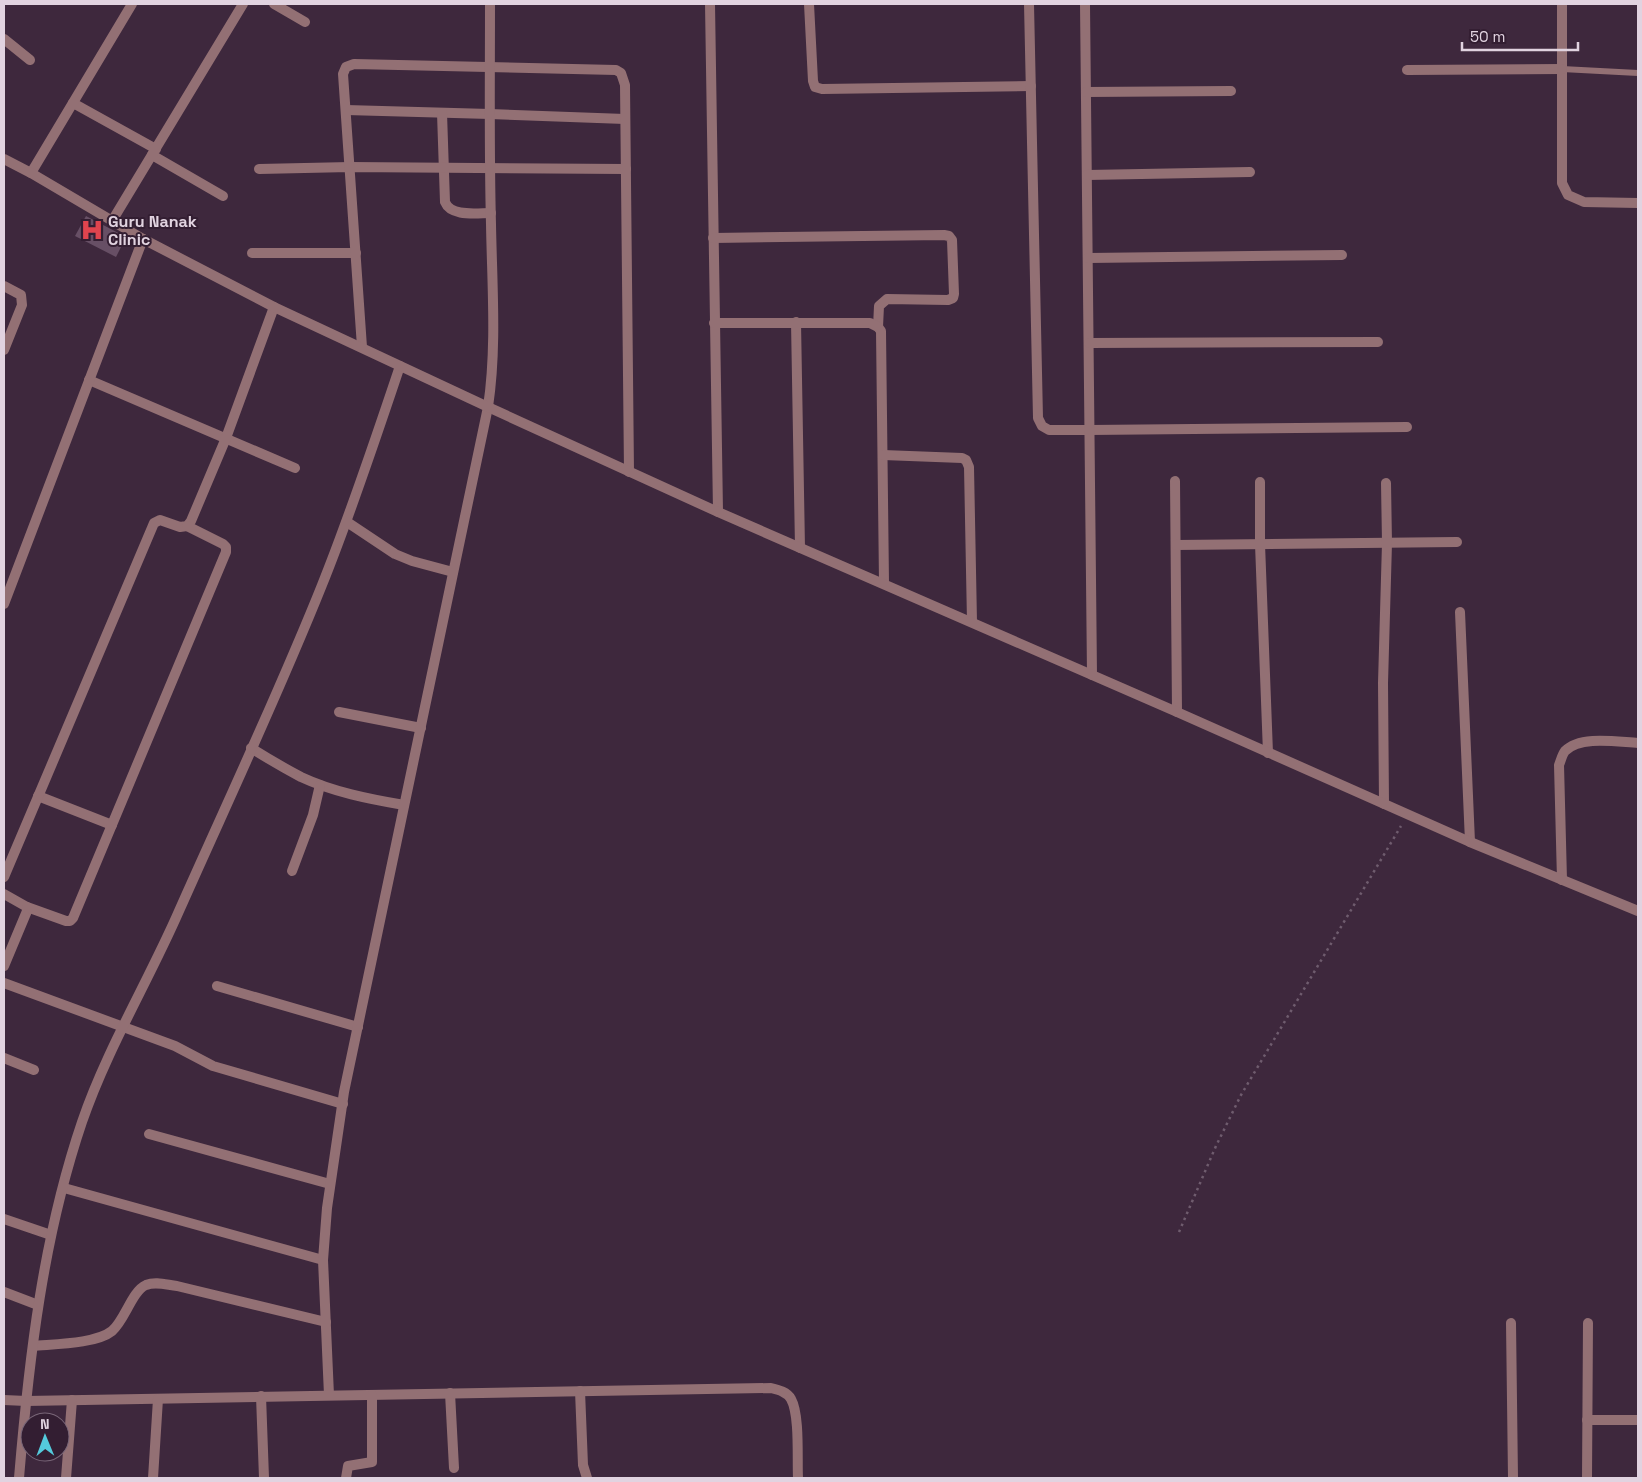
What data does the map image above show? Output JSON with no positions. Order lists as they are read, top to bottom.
{
  "places": {
    "hospital": ["Guru Nanak Clinic"]
  },
  "scale_bar": "50 m",
  "north": "top"
}
